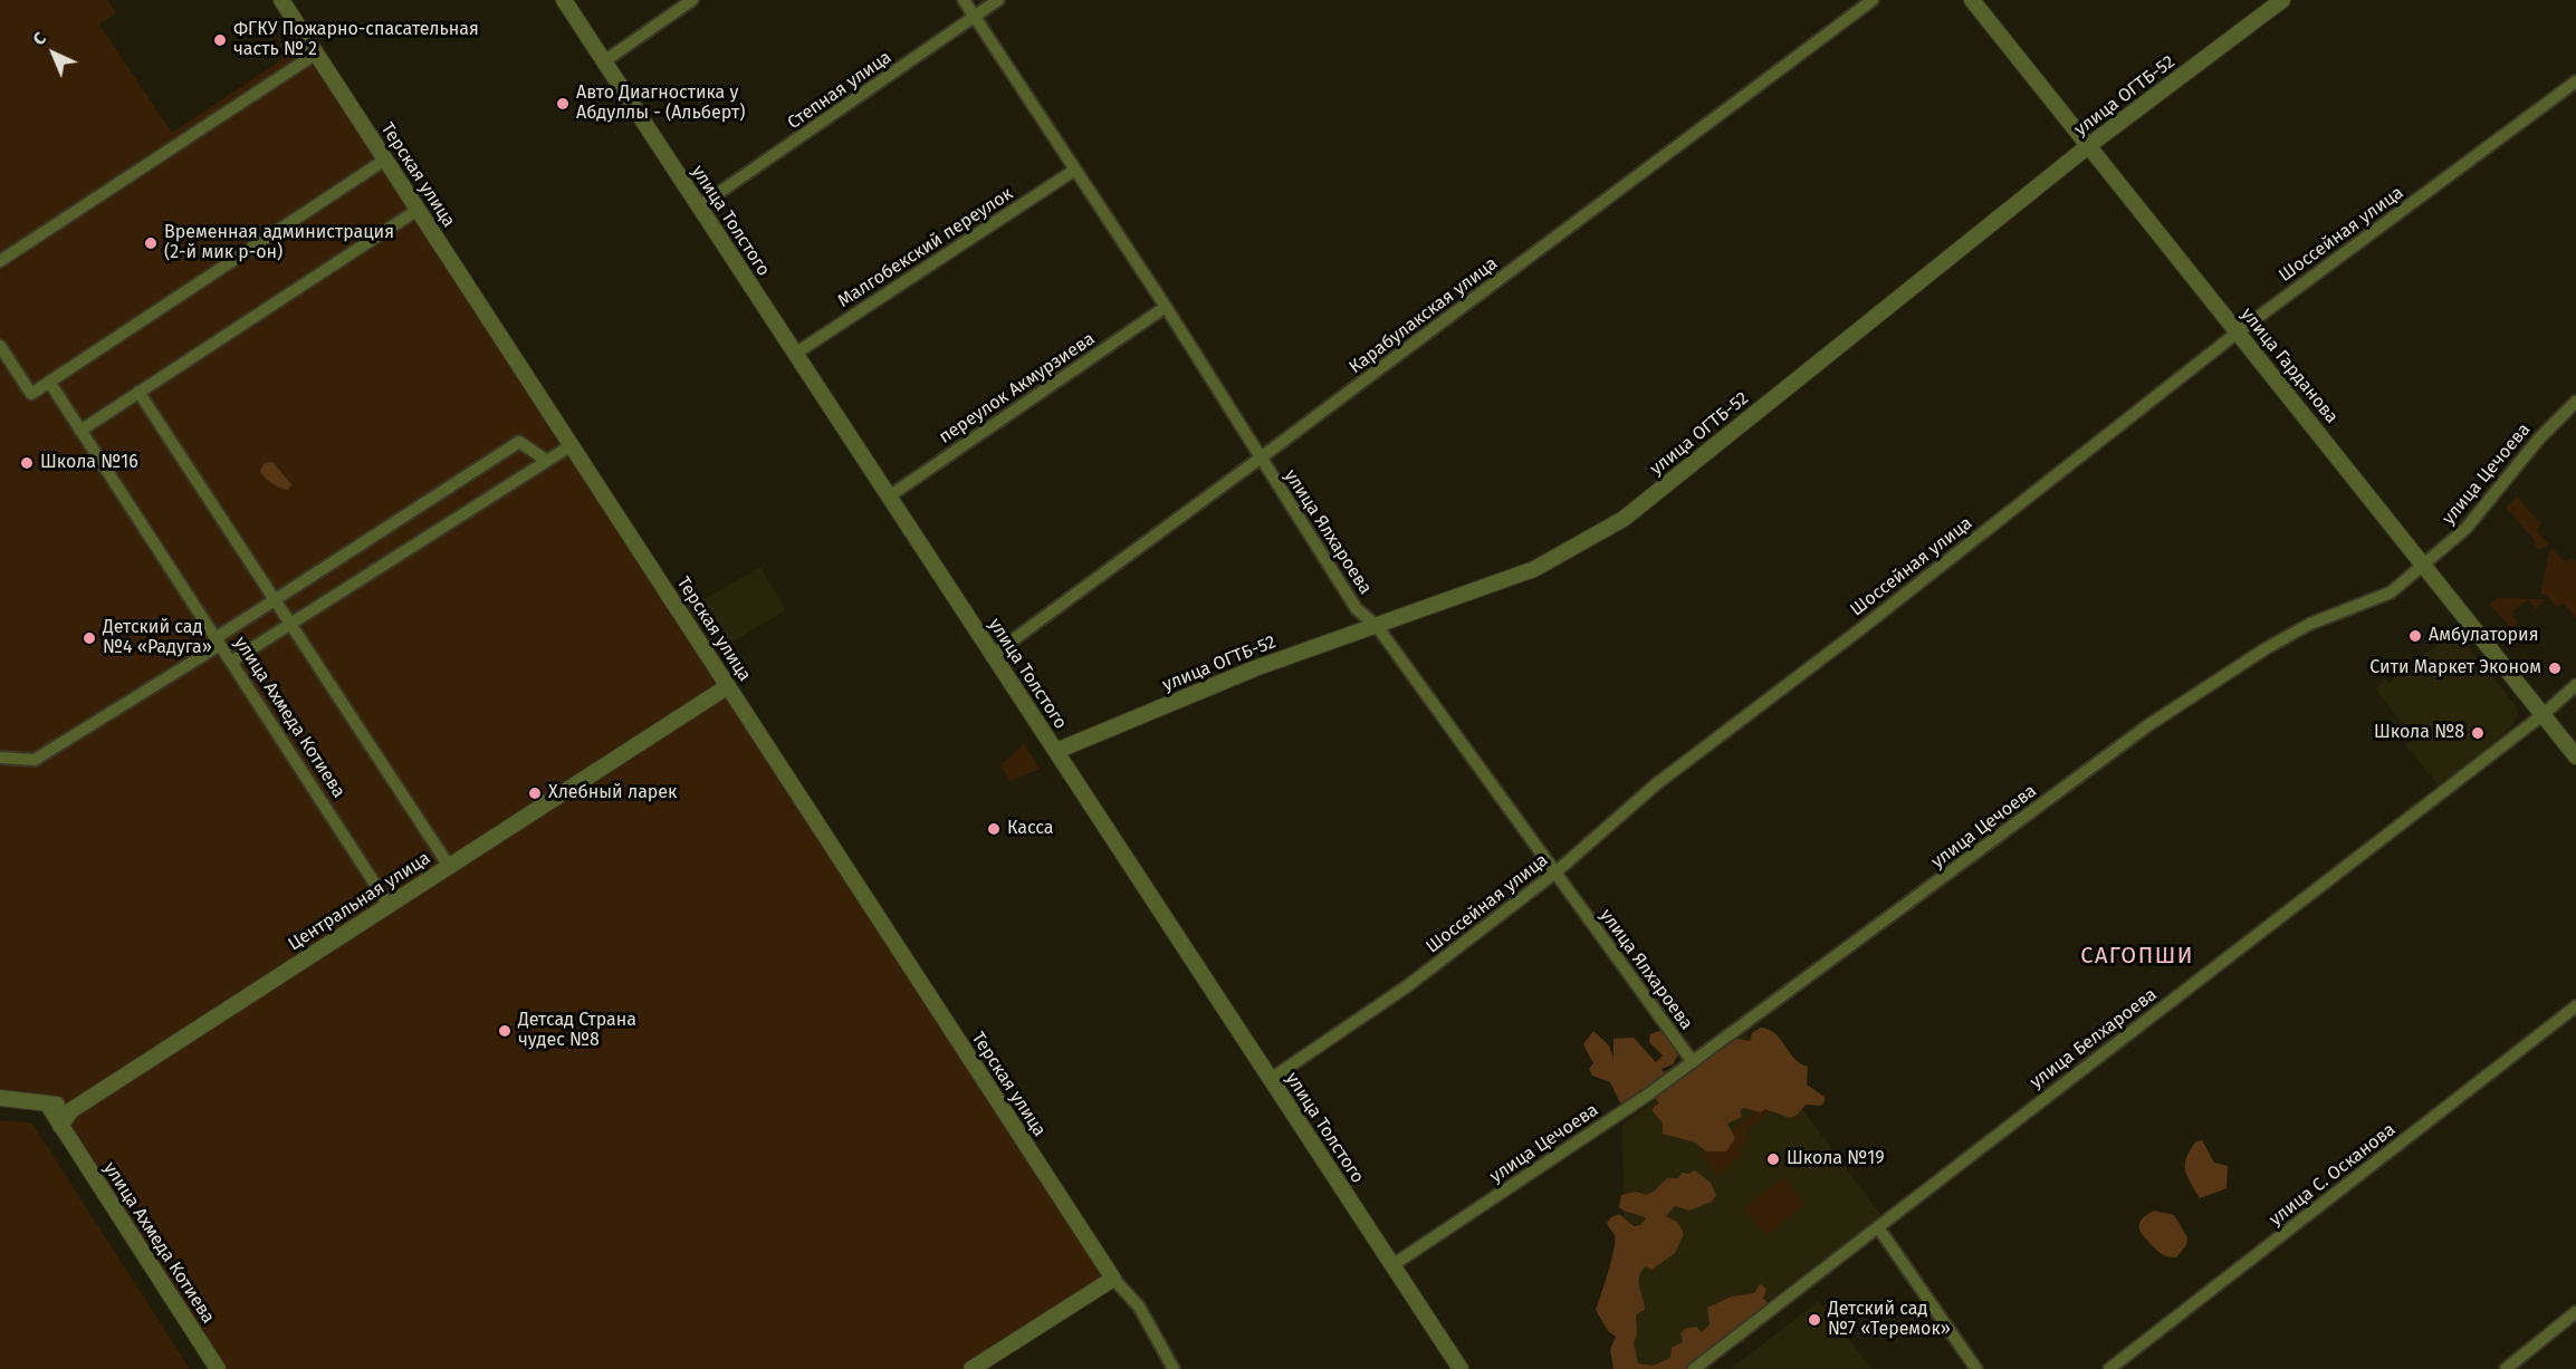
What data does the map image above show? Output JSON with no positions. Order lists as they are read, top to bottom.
{
  "streets": {
    "street": [
      "Степная улица",
      "улица ОГТБ-52",
      "Терская улица",
      "улица Толстого",
      "Шоссейная улица",
      "Малгобекский переулок",
      "Карабулакская улица",
      "улица Гарданова",
      "переулок Акмурзиева",
      "улица Цечоева",
      "улица Ялхароева",
      "улица Ахмеда Котиева",
      "Центральная улица",
      "улица Белхароева",
      "улица С. Осканова"
    ]
  },
  "crossings": [
    ["Степная улица", "улица Толстого"],
    ["Степная улица", "улица Ялхароева"],
    ["улица ОГТБ-52", "улица Толстого"],
    ["улица ОГТБ-52", "улица Гарданова"],
    ["улица ОГТБ-52", "улица Ялхароева"],
    ["Терская улица", "Центральная улица"],
    ["улица Толстого", "Шоссейная улица"],
    ["улица Толстого", "Малгобекский переулок"],
    ["улица Толстого", "Карабулакская улица"],
    ["улица Толстого", "переулок Акмурзиева"],
    ["улица Толстого", "улица Цечоева"],
    ["Шоссейная улица", "улица Гарданова"],
    ["Шоссейная улица", "улица Ялхароева"],
    ["Малгобекский переулок", "улица Ялхароева"],
    ["Карабулакская улица", "улица Ялхароева"],
    ["улица Гарданова", "улица Цечоева"],
    ["улица Гарданова", "улица Белхароева"],
    ["переулок Акмурзиева", "улица Ялхароева"],
    ["улица Цечоева", "улица Ялхароева"],
    ["улица Ахмеда Котиева", "Центральная улица"]
  ],
  "districts": ["САГОПШИ"],
  "places": [
    "ФГКУ Пожарно-спасательная часть № 2",
    "Авто Диагностика у Абдуллы - (Альберт)",
    "Временная администрация (2-й мик р-он)",
    "Школа №16",
    "Амбулатория",
    "Детский сад №4 «Радуга»",
    "Сити Маркет Эконом",
    "Школа №8",
    "Хлебный ларек",
    "Касса",
    "Детсад Страна чудес №8",
    "Школа №19",
    "Детский сад №7 «Теремок»"
  ],
  "north": "top left"
}
